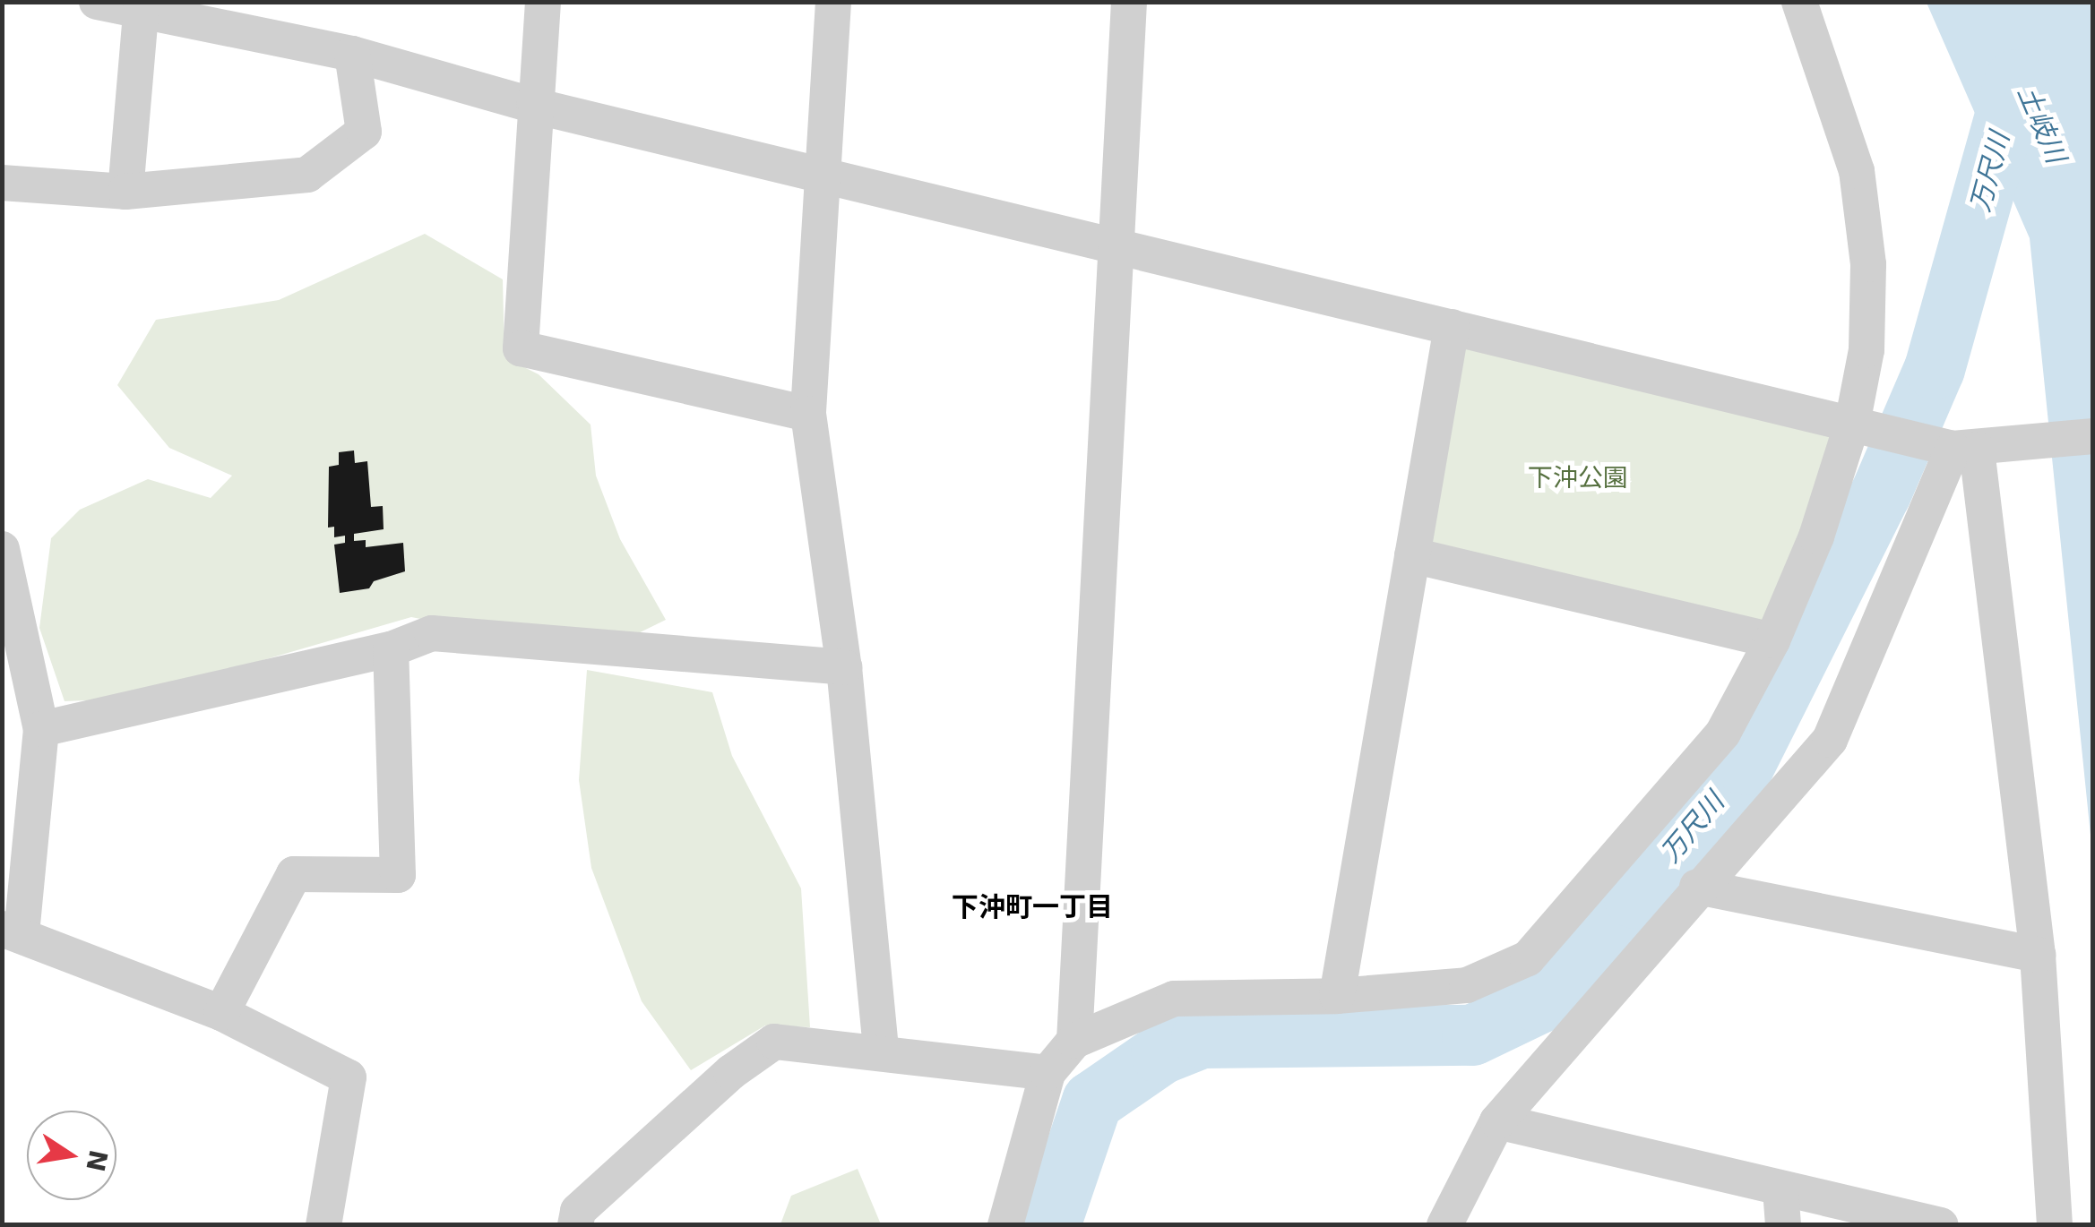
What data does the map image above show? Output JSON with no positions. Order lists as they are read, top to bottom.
{
  "districts": ["下沖町一丁目"],
  "water": ["土岐川", "万尺川"],
  "parks": ["下沖公園"],
  "north": "right"
}
